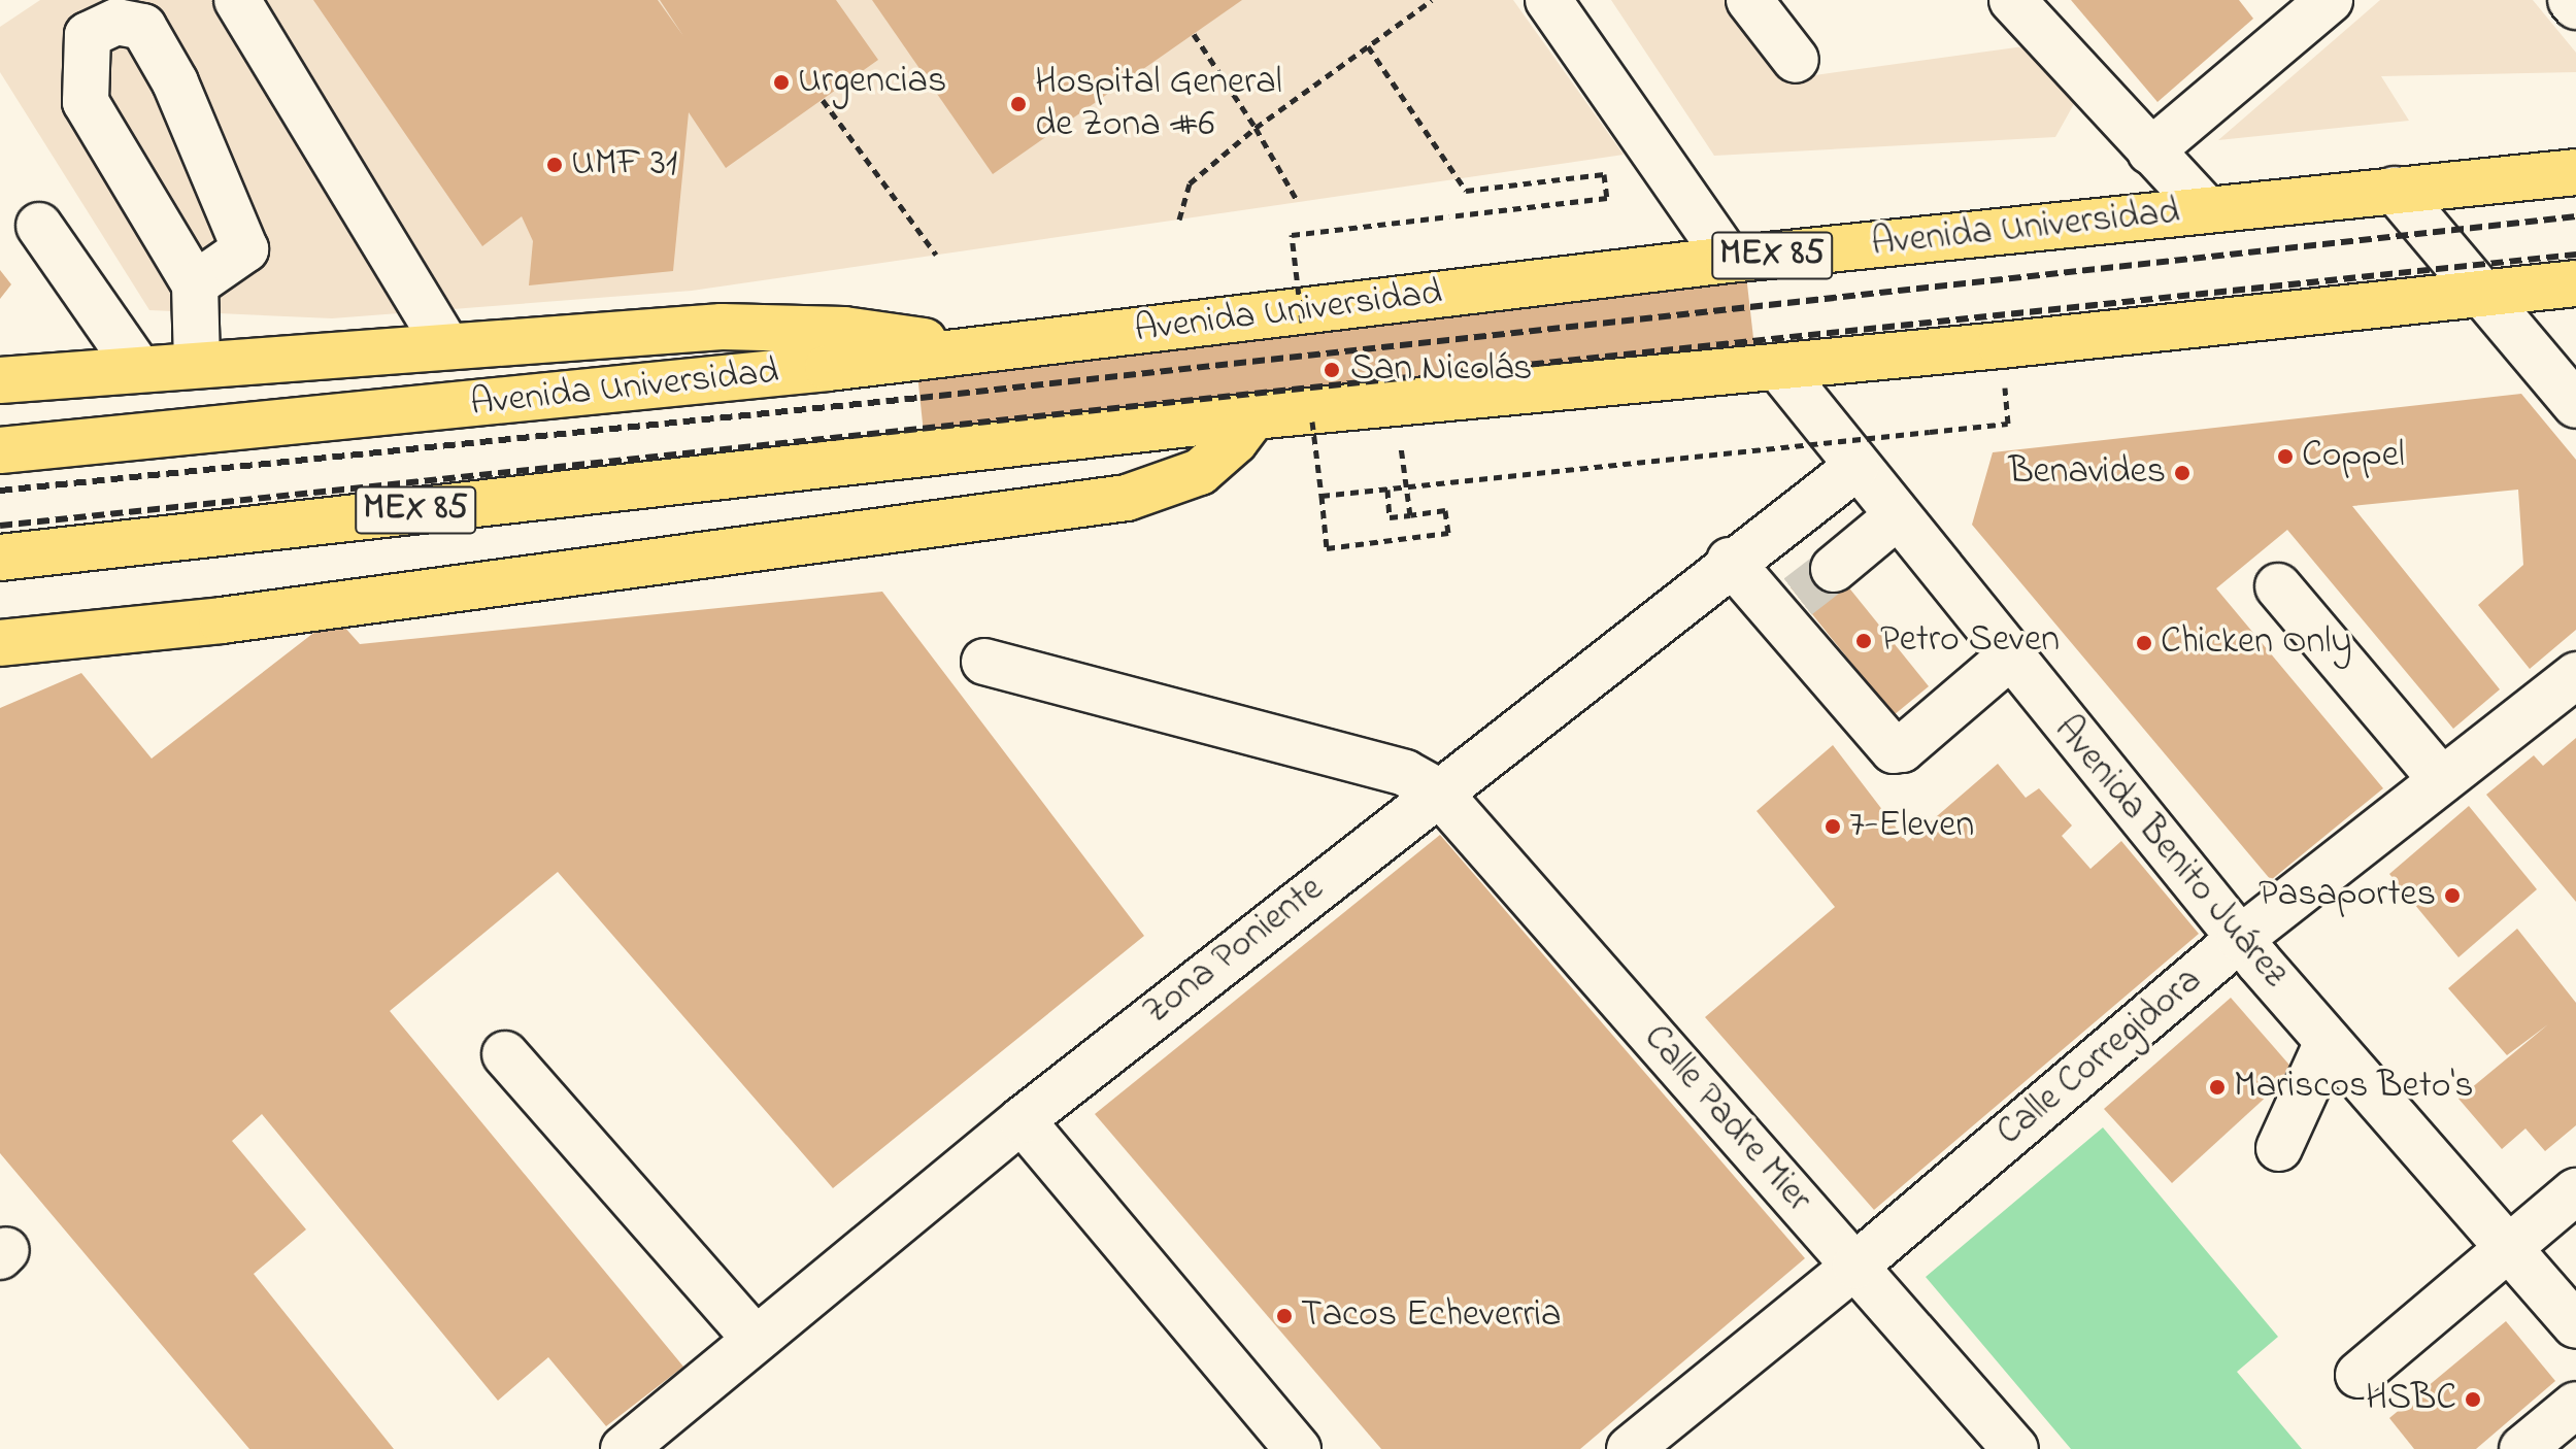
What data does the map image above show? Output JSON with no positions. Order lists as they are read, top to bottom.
{
  "streets": {
    "highway": ["Avenida Universidad", "MEX 85"],
    "street": [
      "Avenida Benito Juárez",
      "Zona Poniente",
      "Calle Corregidora",
      "Calle Padre Mier"
    ]
  },
  "crossings": [
    ["MEX 85", "Avenida Benito Juárez"],
    ["Avenida Benito Juárez", "Zona Poniente"],
    ["Avenida Benito Juárez", "Calle Corregidora"],
    ["Zona Poniente", "Calle Padre Mier"],
    ["Calle Corregidora", "Calle Padre Mier"]
  ],
  "places": [
    "Urgencias",
    "Hospital General de Zona #6",
    "UMF 31",
    "San Nicolás",
    "Coppel",
    "Benavides",
    "Petro Seven",
    "Chicken Only",
    "7-Eleven",
    "Pasaportes",
    "Mariscos Beto's",
    "Tacos Echeverria",
    "HSBC"
  ]
}
